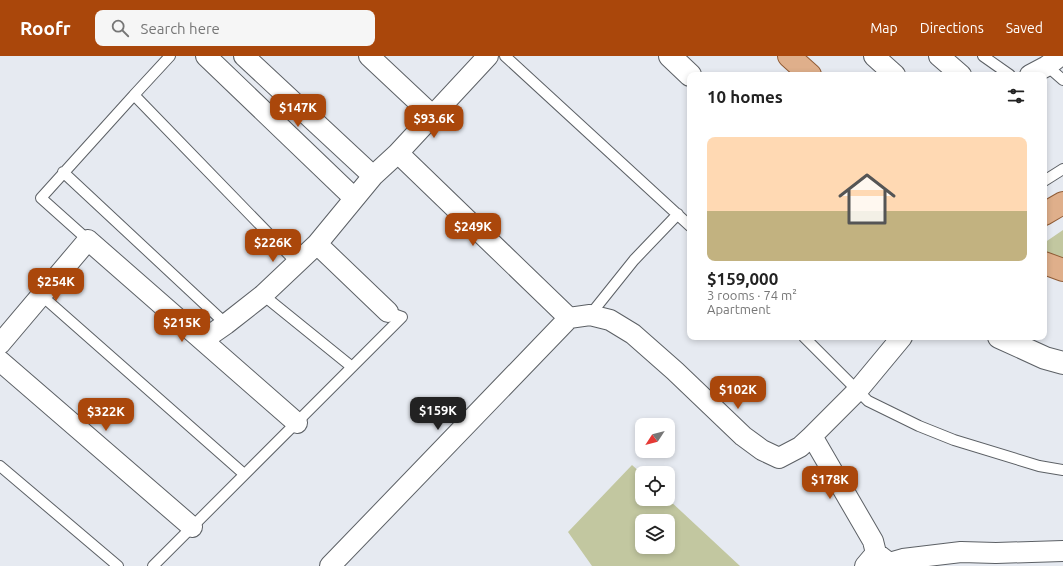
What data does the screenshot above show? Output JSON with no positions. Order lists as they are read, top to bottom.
{
  "north": "bottom left",
  "page": {
    "header": "Roofr",
    "search": "Search here",
    "nav": ["Map", "Directions", "Saved"],
    "heading": "10 homes",
    "price": [
      "$147K",
      "$93.6K",
      "$249K",
      "$226K",
      "$254K",
      "$215K",
      "$102K",
      "$159K",
      "$322K",
      "$178K"
    ],
    "list": [
      {
        "name": "$159,000",
        "note": "3 rooms · 74 m² · Apartment"
      }
    ]
  }
}
